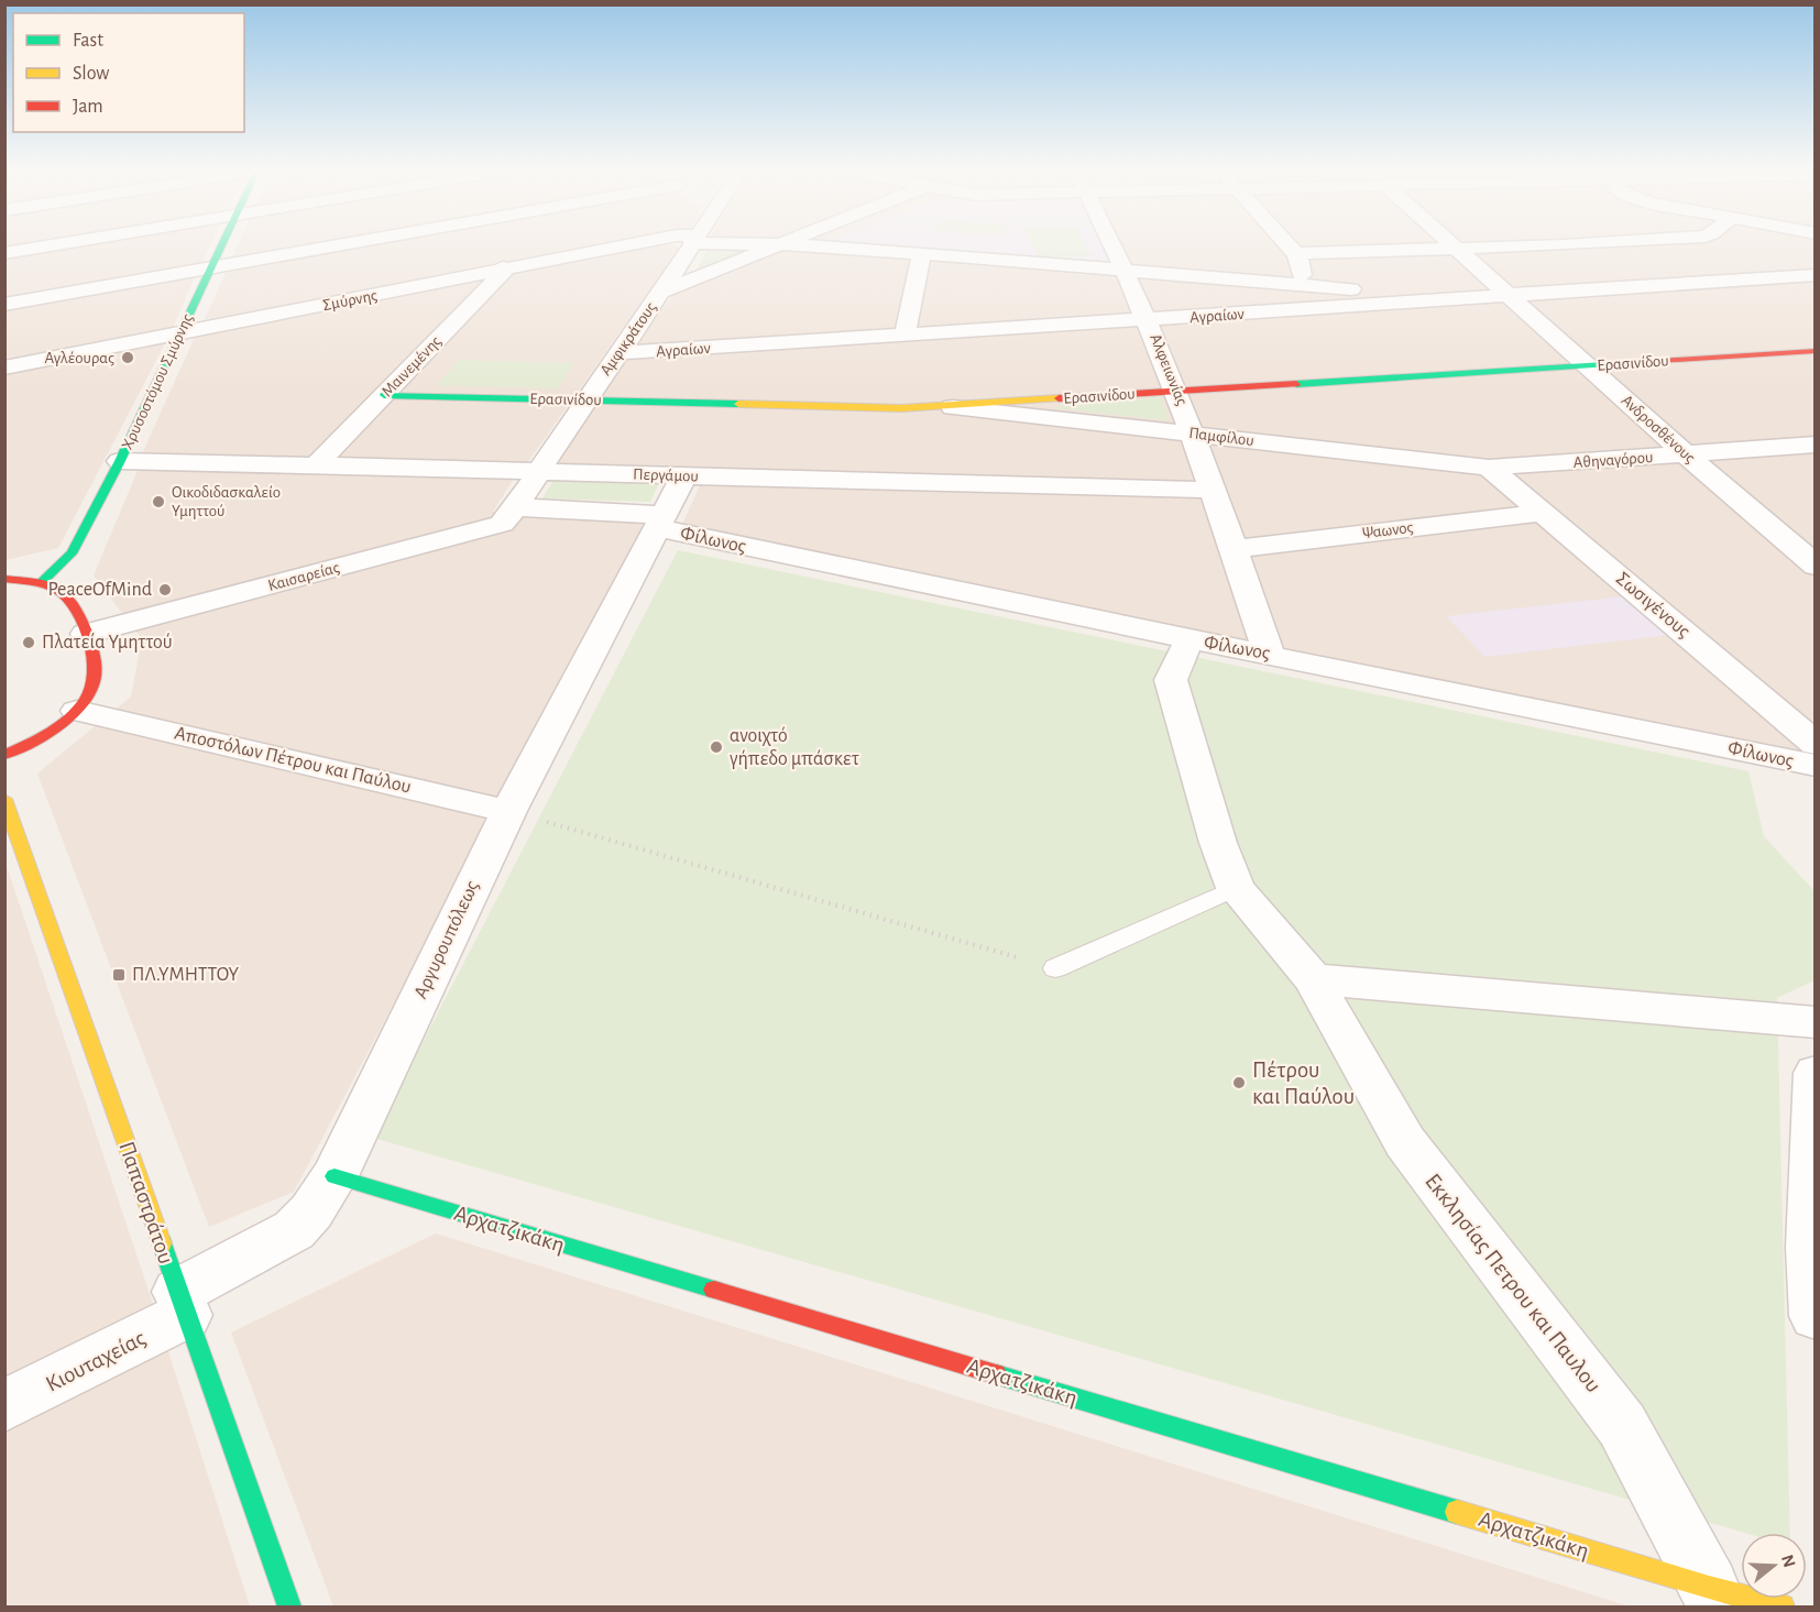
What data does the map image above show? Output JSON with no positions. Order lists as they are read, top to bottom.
{
  "streets": {
    "street": [
      "Σμύρνης",
      "Αγραίων",
      "Αμφικράτους",
      "Ερασινίδου",
      "Μαινεμένης",
      "Αλφειωνίας",
      "Χρυσοστόμου Σμύρνης",
      "Ανδροσθένους",
      "Παμφίλου",
      "Αθηναγόρου",
      "Περγάμου",
      "Ψαωνος",
      "Φίλωνος",
      "Καισαρείας",
      "Σωσιγένους",
      "Αποστόλων Πέτρου και Παύλου",
      "Αργυρουπόλεως",
      "Παπαστράτου",
      "Αρχατζικάκη",
      "Εκκλησίας Πετρου και Παυλου",
      "Κιουταχείας"
    ]
  },
  "crossings": [
    ["Σμύρνης", "Αγραίων"],
    ["Σμύρνης", "Μαινεμένης"],
    ["Σμύρνης", "Αλφειωνίας"],
    ["Σμύρνης", "Χρυσοστόμου Σμύρνης"],
    ["Αγραίων", "Αμφικράτους"],
    ["Αγραίων", "Αλφειωνίας"],
    ["Αγραίων", "Ανδροσθένους"],
    ["Αμφικράτους", "Ερασινίδου"],
    ["Αμφικράτους", "Περγάμου"],
    ["Αμφικράτους", "Φίλωνος"],
    ["Αμφικράτους", "Καισαρείας"],
    ["Ερασινίδου", "Μαινεμένης"],
    ["Ερασινίδου", "Αλφειωνίας"],
    ["Ερασινίδου", "Ανδροσθένους"],
    ["Ερασινίδου", "Παμφίλου"],
    ["Μαινεμένης", "Περγάμου"],
    ["Αλφειωνίας", "Παμφίλου"],
    ["Αλφειωνίας", "Περγάμου"],
    ["Αλφειωνίας", "Ψαωνος"],
    ["Αλφειωνίας", "Φίλωνος"],
    ["Χρυσοστόμου Σμύρνης", "Περγάμου"],
    ["Ανδροσθένους", "Αθηναγόρου"],
    ["Παμφίλου", "Αθηναγόρου"],
    ["Παμφίλου", "Σωσιγένους"],
    ["Αθηναγόρου", "Σωσιγένους"],
    ["Περγάμου", "Αργυρουπόλεως"],
    ["Ψαωνος", "Σωσιγένους"],
    ["Φίλωνος", "Καισαρείας"],
    ["Φίλωνος", "Αργυρουπόλεως"],
    ["Φίλωνος", "Εκκλησίας Πετρου και Παυλου"],
    ["Αποστόλων Πέτρου και Παύλου", "Αργυρουπόλεως"],
    ["Αργυρουπόλεως", "Παπαστράτου"],
    ["Αργυρουπόλεως", "Αρχατζικάκη"],
    ["Αργυρουπόλεως", "Κιουταχείας"],
    ["Παπαστράτου", "Κιουταχείας"],
    ["Αρχατζικάκη", "Εκκλησίας Πετρου και Παυλου"]
  ],
  "places": {
    "other": [
      "Αγλέουρας",
      "Οικοδιδασκαλείο Υμηττού",
      "PeaceOfMind",
      "Πλατεία Υμηττού",
      "ανοιχτό γήπεδο μπάσκετ",
      "Πέτρου και Παύλου"
    ],
    "transit": ["ΠΛ.ΥΜΗΤΤΟΥ"]
  },
  "legend": ["Fast", "Slow", "Jam"],
  "north": "right"
}
